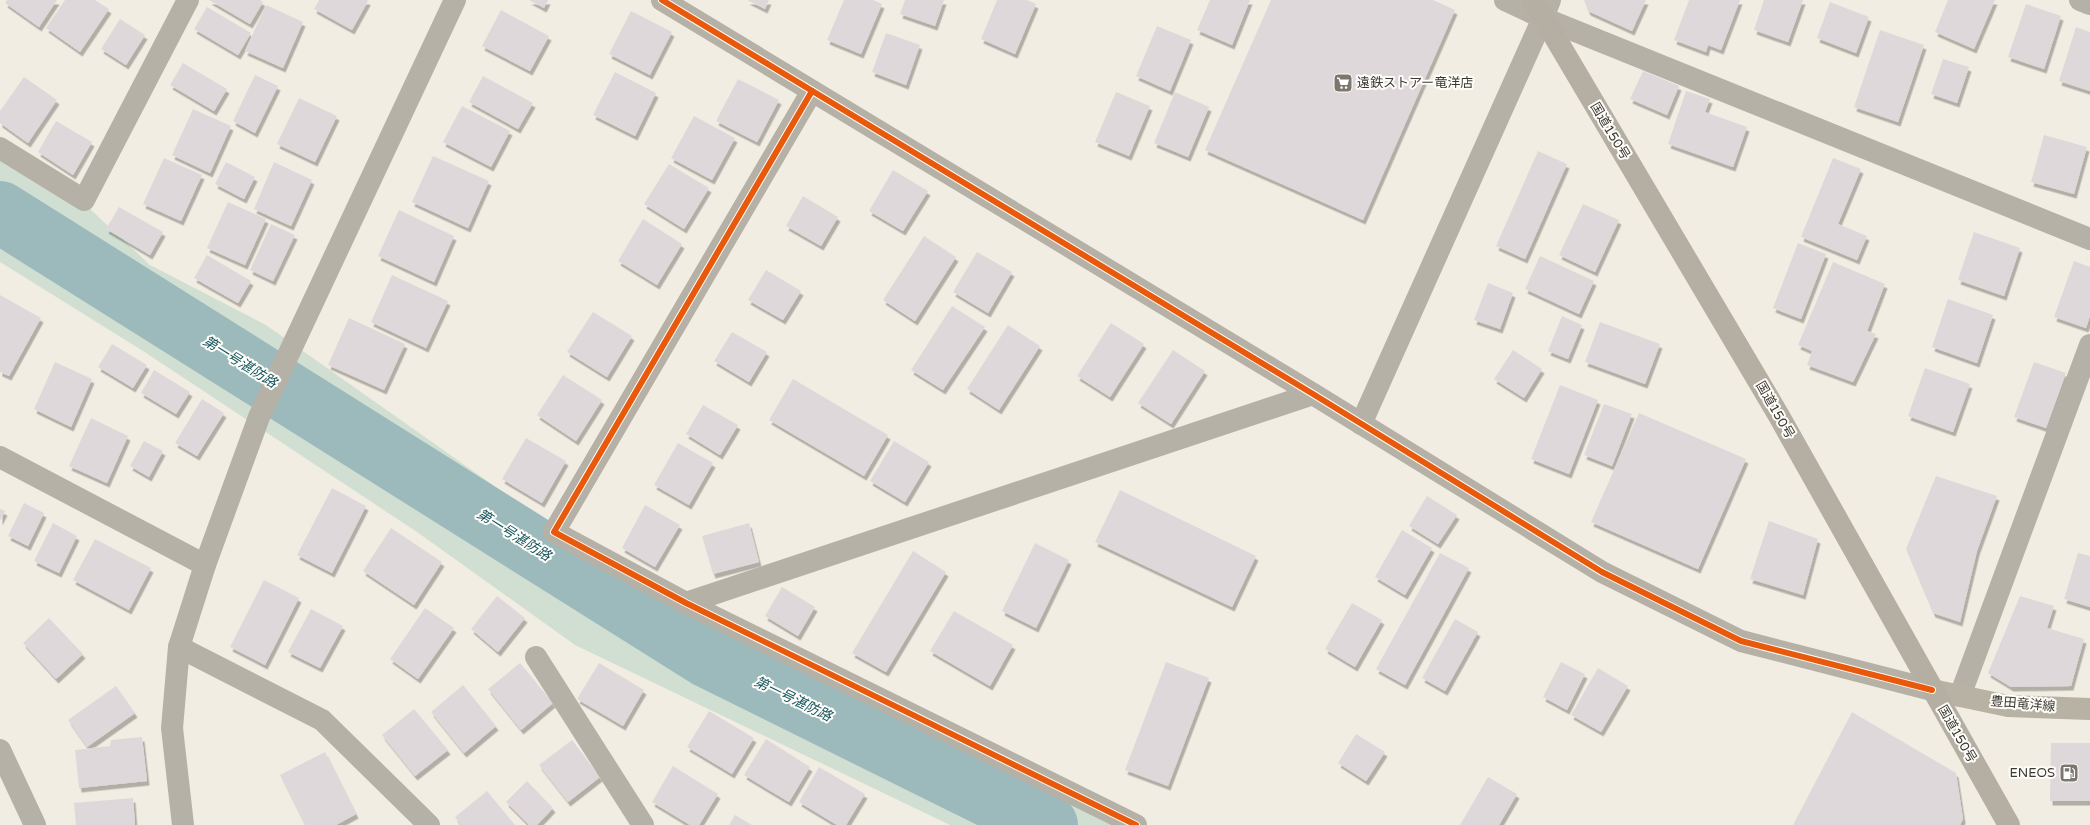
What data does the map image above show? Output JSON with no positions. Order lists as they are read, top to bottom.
{
  "streets": {
    "highway": ["国道150号"],
    "main road": ["豊田竜洋線"]
  },
  "crossings": [
    ["国道150号", "豊田竜洋線"]
  ],
  "water": ["第一号湛防路"],
  "places": {
    "supermarket": ["遠鉄ストアー竜洋店"],
    "fuel station": ["ENEOS"]
  }
}
